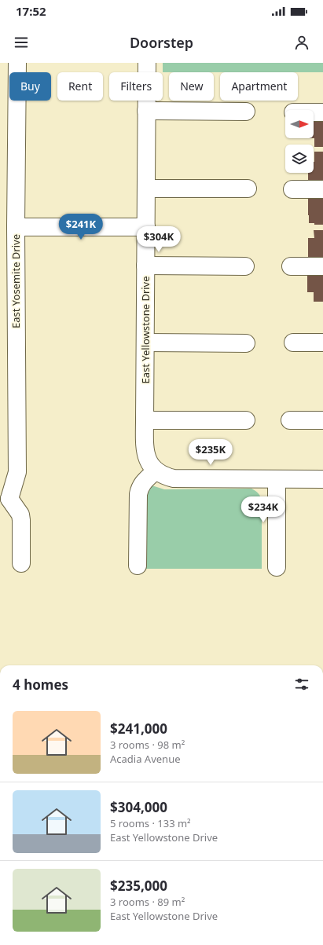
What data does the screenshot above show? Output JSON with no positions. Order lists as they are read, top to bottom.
{
  "streets": {
    "street": ["East Yosemite Drive", "East Yellowstone Drive"]
  },
  "north": "right",
  "page": {
    "status": "17:52",
    "header": "Doorstep",
    "chip": [
      "Buy",
      "Rent",
      "Filters",
      "New",
      "Apartment"
    ],
    "price": [
      "$241K",
      "$304K",
      "$235K",
      "$234K"
    ],
    "heading": "4 homes",
    "list": [
      {
        "name": "$241,000",
        "note": "3 rooms · 98 m² · Acadia Avenue"
      },
      {
        "name": "$304,000",
        "note": "5 rooms · 133 m² · East Yellowstone Drive"
      },
      {
        "name": "$235,000",
        "note": "3 rooms · 89 m² · East Yellowstone Drive"
      }
    ]
  }
}
